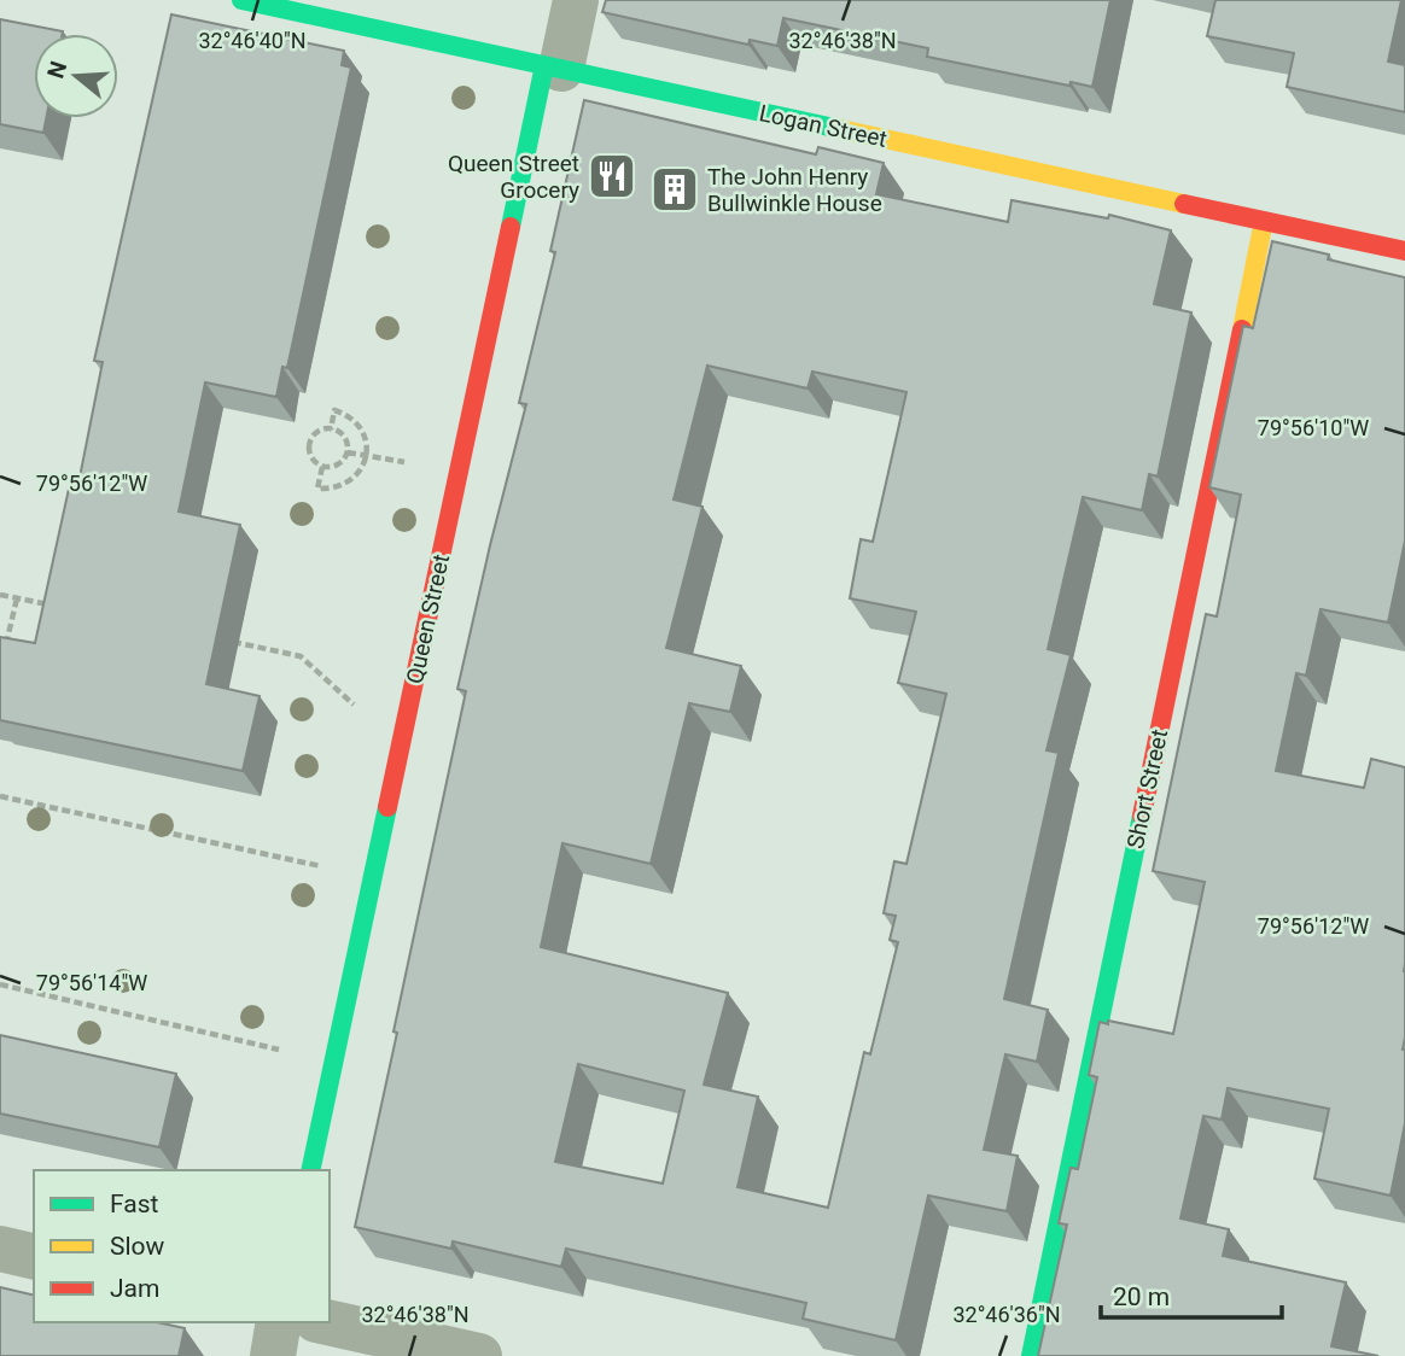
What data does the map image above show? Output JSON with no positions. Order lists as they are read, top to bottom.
{
  "streets": {
    "street": ["Logan Street", "Queen Street", "Short Street"]
  },
  "crossings": [
    ["Logan Street", "Queen Street"],
    ["Logan Street", "Short Street"]
  ],
  "places": {
    "restaurant": ["Queen Street Grocery"],
    "building": ["The John Henry Bullwinkle House"]
  },
  "legend": ["Fast", "Slow", "Jam"],
  "scale_bar": "20 m",
  "north": "left",
  "coordinates": [
    "32°46'40\"N",
    "32°46'38\"N",
    "79°56'10\"W",
    "79°56'12\"W",
    "79°56'14\"W",
    "32°46'36\"N"
  ]
}
